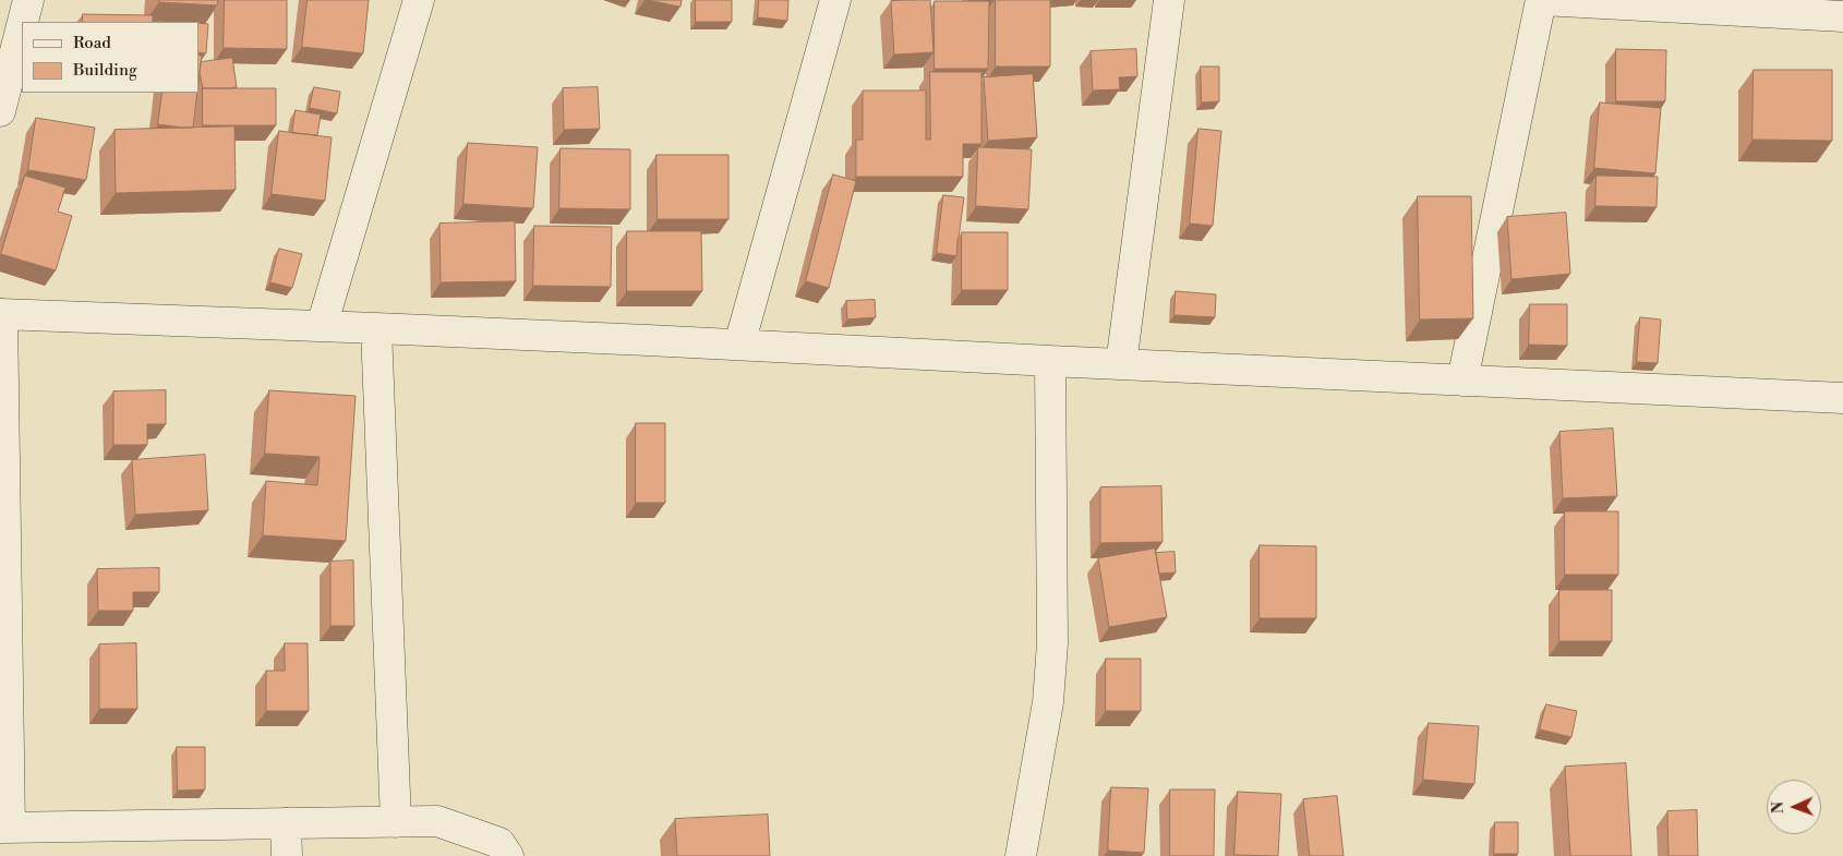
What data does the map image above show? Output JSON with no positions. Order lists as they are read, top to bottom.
{
  "legend": ["Road", "Building"],
  "north": "left"
}
